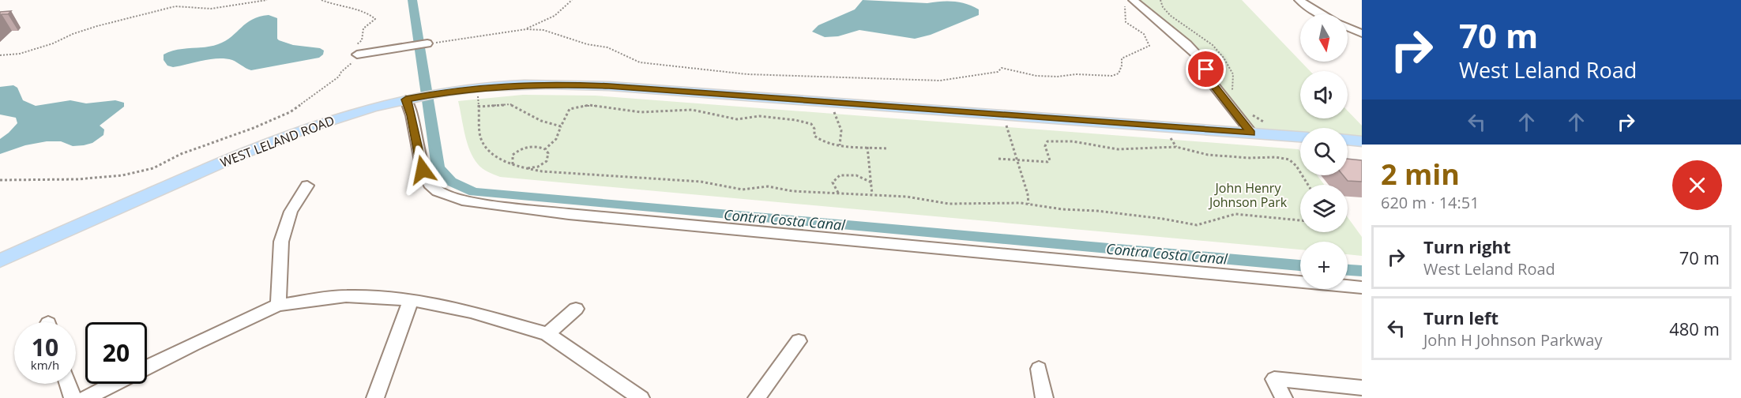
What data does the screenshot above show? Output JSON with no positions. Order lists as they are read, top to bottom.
{
  "streets": {
    "main road": ["WEST LELAND ROAD"]
  },
  "water": ["Contra Costa Canal"],
  "parks": ["John Henry Johnson Park"],
  "north": "bottom",
  "page": {
    "turn": ["70 m", "West Leland Road"],
    "map_buttons": "+",
    "heading": ["2 min", "620 m · 14:51"],
    "list": [
      {
        "name": "Turn right",
        "note": "West Leland Road",
        "value": "70 m"
      },
      {
        "name": "Turn left",
        "note": "John H Johnson Parkway",
        "value": "480 m"
      }
    ],
    "speed": "10 km/h",
    "limit": "20"
  }
}
